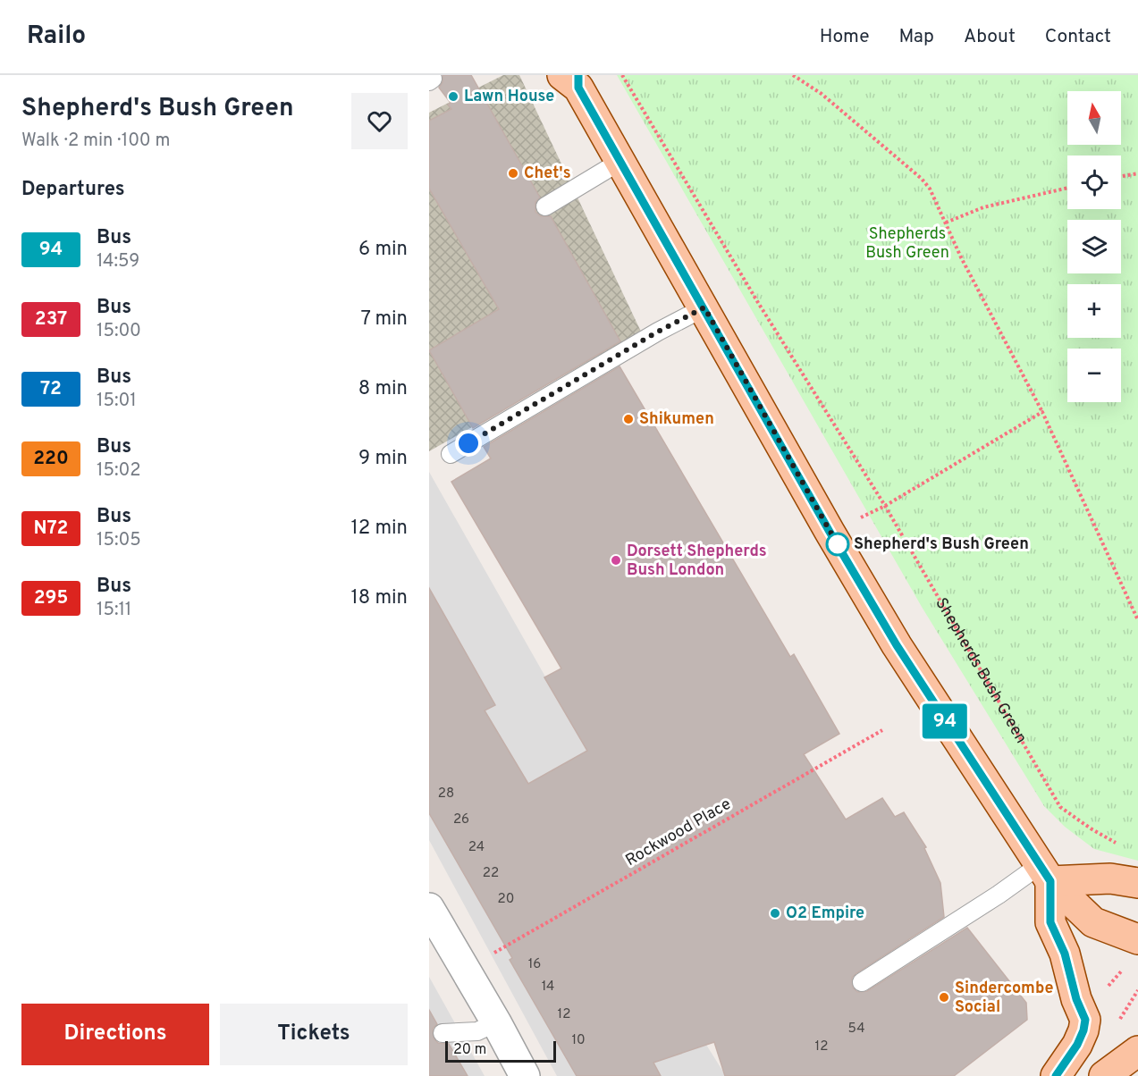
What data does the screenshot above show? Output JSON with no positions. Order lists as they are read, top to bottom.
{
  "streets": {
    "path": ["Shepherds Bush Green", "Rockwood Place"]
  },
  "parks": ["Shepherds Bush Green"],
  "places": [
    "Lawn House",
    "Chet's",
    "Shikumen",
    "Shepherd's Bush Green",
    "Dorsett Shepherds Bush London",
    "O2 Empire",
    "Sindercombe Social"
  ],
  "lines": ["bus line 94"],
  "house_numbers": [
    "28",
    "26",
    "24",
    "22",
    "20",
    "16",
    "14",
    "12",
    "54",
    "10",
    "12"
  ],
  "scale_bar": "20 m",
  "north": "top",
  "page": {
    "header": "Railo",
    "nav": [
      "Home",
      "Map",
      "About",
      "Contact"
    ],
    "heading": [
      ["Shepherd's Bush Green", "Walk · 2 min · 100 m"],
      "Departures"
    ],
    "on_map": "94",
    "map_buttons": ["+", "−"],
    "list": [
      {
        "mark": "94",
        "name": "Bus",
        "note": "14:59",
        "value": "6 min"
      },
      {
        "mark": "237",
        "name": "Bus",
        "note": "15:00",
        "value": "7 min"
      },
      {
        "mark": "72",
        "name": "Bus",
        "note": "15:01",
        "value": "8 min"
      },
      {
        "mark": "220",
        "name": "Bus",
        "note": "15:02",
        "value": "9 min"
      },
      {
        "mark": "N72",
        "name": "Bus",
        "note": "15:05",
        "value": "12 min"
      },
      {
        "mark": "295",
        "name": "Bus",
        "note": "15:11",
        "value": "18 min"
      }
    ],
    "buttons": ["Directions", "Tickets"],
    "scale": "20 m"
  }
}
